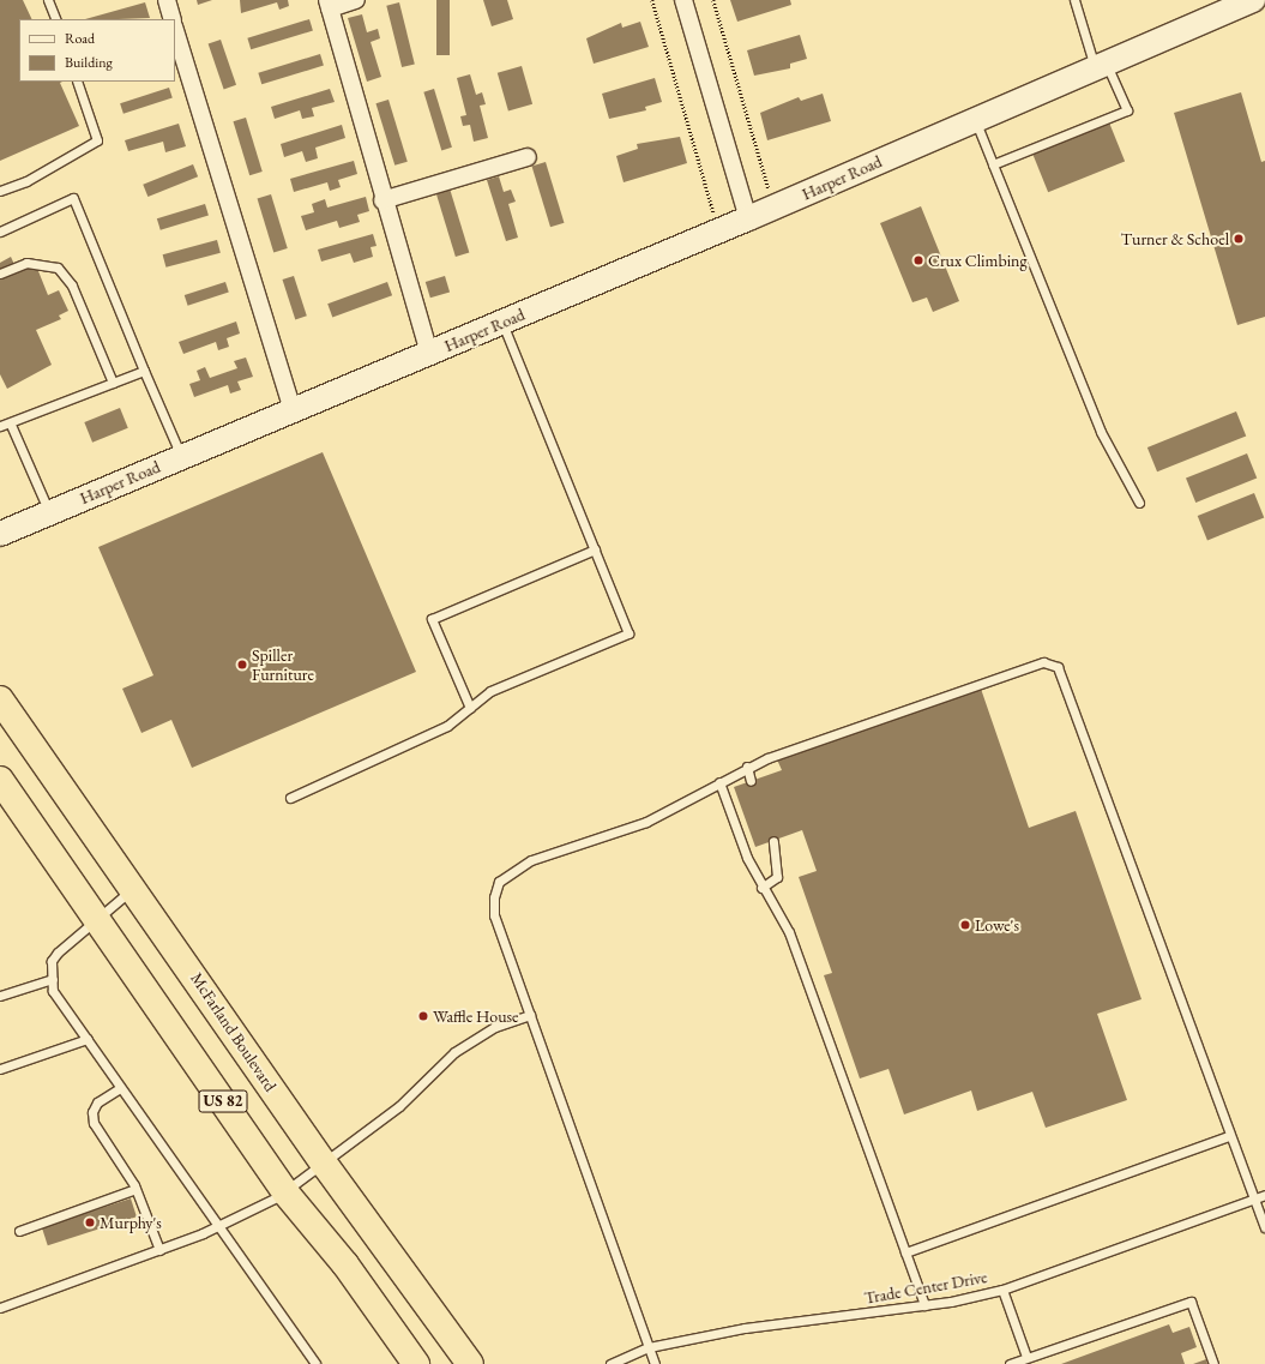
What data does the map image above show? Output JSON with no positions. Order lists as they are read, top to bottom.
{
  "streets": {
    "highway": ["McFarland Boulevard", "US 82"],
    "street": ["Harper Road"],
    "lane": ["Trade Center Drive"]
  },
  "places": [
    "Turner & Schoel",
    "Crux Climbing",
    "Spiller Furniture",
    "Lowe's",
    "Waffle House",
    "Murphy's"
  ],
  "legend": ["Road", "Building"]
}
